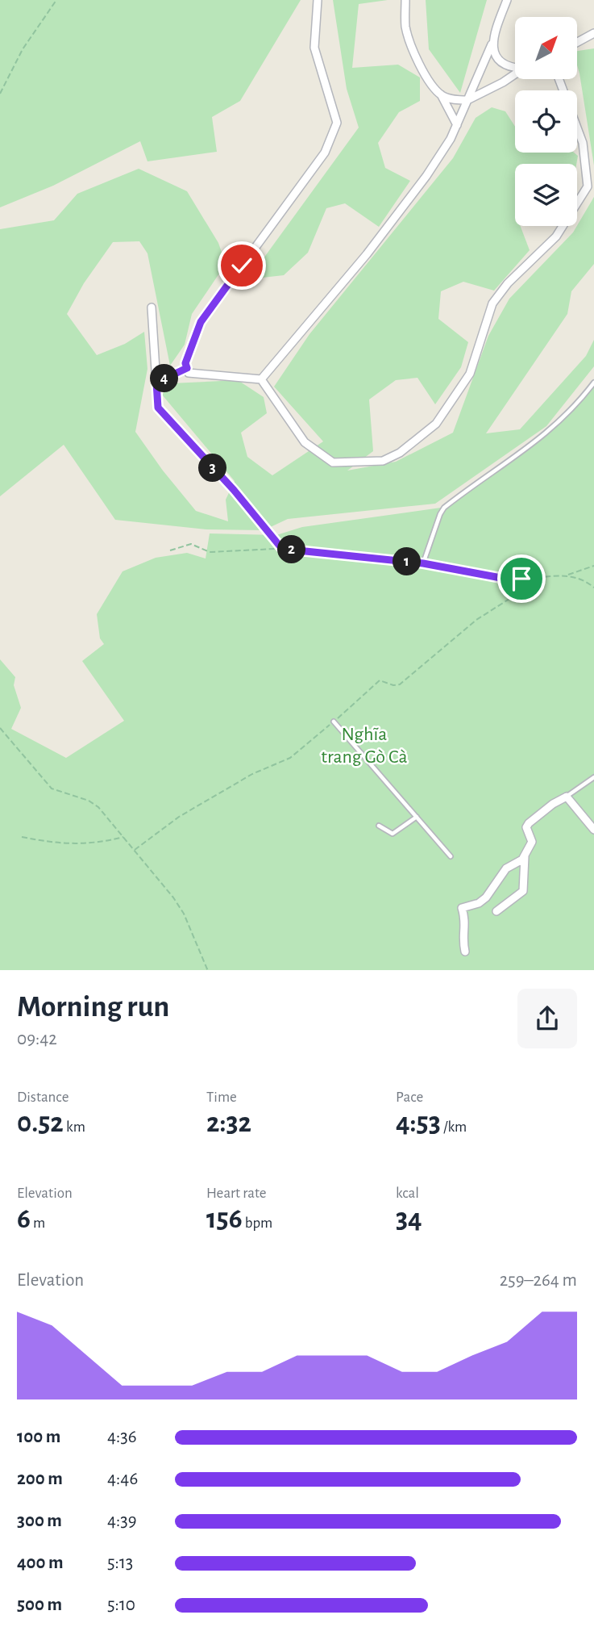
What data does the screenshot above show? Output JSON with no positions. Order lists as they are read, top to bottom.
{
  "parks": ["Nghĩa trang Gò Cà"],
  "north": "top right",
  "page": {
    "pins": [
      "4",
      "3",
      "2",
      "1"
    ],
    "heading": ["Morning run", "09:42"],
    "stats": [
      ["Distance", "0.52 km"],
      ["Time", "2:32"],
      ["Pace", "4:53 /km"],
      ["Elevation", "6 m"],
      ["Heart rate", "156 bpm"],
      ["kcal", "34"]
    ],
    "chart": ["Elevation", "259–264 m"],
    "list": [
      {
        "name": "100 m",
        "note": "4:36"
      },
      {
        "name": "200 m",
        "note": "4:46"
      },
      {
        "name": "300 m",
        "note": "4:39"
      },
      {
        "name": "400 m",
        "note": "5:13"
      },
      {
        "name": "500 m",
        "note": "5:10"
      }
    ]
  }
}
